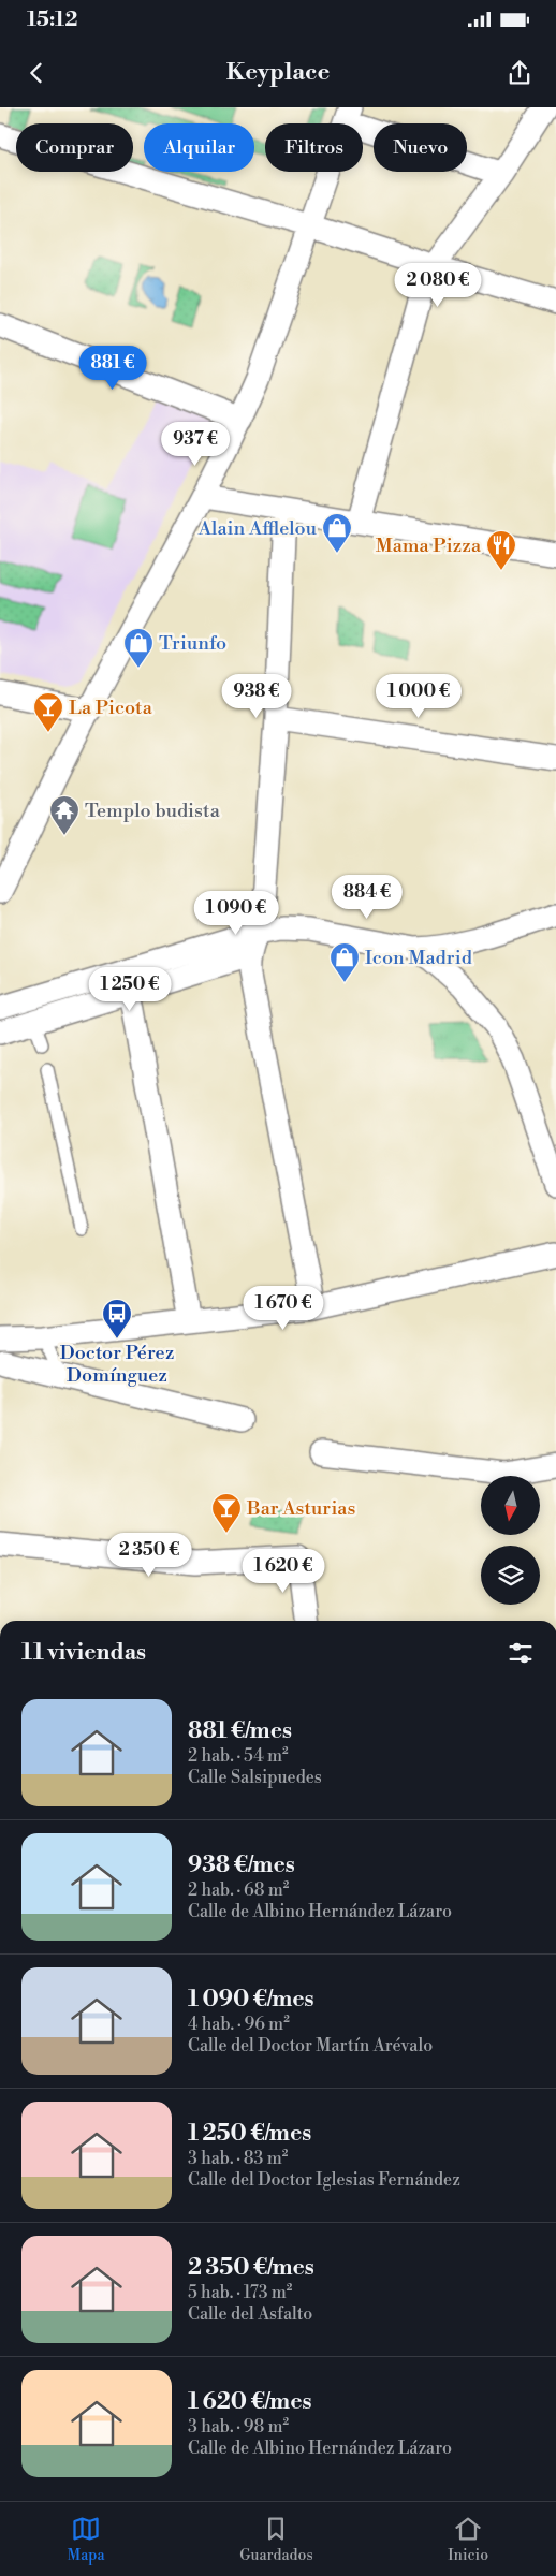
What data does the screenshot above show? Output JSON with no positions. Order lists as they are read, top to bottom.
{
  "places": {
    "shop": ["Alain Afflelou", "Triunfo", "Icon Madrid"],
    "restaurant": ["Mama Pizza"],
    "bar": ["La Picota", "Bar Asturias"],
    "temple": ["Templo budista"],
    "bus stop": ["Doctor Pérez Domínguez"]
  },
  "north": "bottom",
  "page": {
    "status": "15:12",
    "header": "Keyplace",
    "chip": [
      "Comprar",
      "Alquilar",
      "Filtros",
      "Nuevo"
    ],
    "price": [
      "2 080 €",
      "881 €",
      "937 €",
      "938 €",
      "1 000 €",
      "884 €",
      "1 090 €",
      "1 250 €",
      "1 670 €",
      "2 350 €",
      "1 620 €"
    ],
    "heading": "11 viviendas",
    "list": [
      {
        "name": "881 €/mes",
        "note": "2 hab. · 54 m² · Calle Salsipuedes"
      },
      {
        "name": "938 €/mes",
        "note": "2 hab. · 68 m² · Calle de Albino Hernández Lázaro"
      },
      {
        "name": "1 090 €/mes",
        "note": "4 hab. · 96 m² · Calle del Doctor Martín Arévalo"
      },
      {
        "name": "1 250 €/mes",
        "note": "3 hab. · 83 m² · Calle del Doctor Iglesias Fernández"
      },
      {
        "name": "2 350 €/mes",
        "note": "5 hab. · 173 m² · Calle del Asfalto"
      },
      {
        "name": "1 620 €/mes",
        "note": "3 hab. · 98 m² · Calle de Albino Hernández Lázaro"
      }
    ],
    "tabs": ["Mapa", "Guardados", "Inicio"]
  }
}
